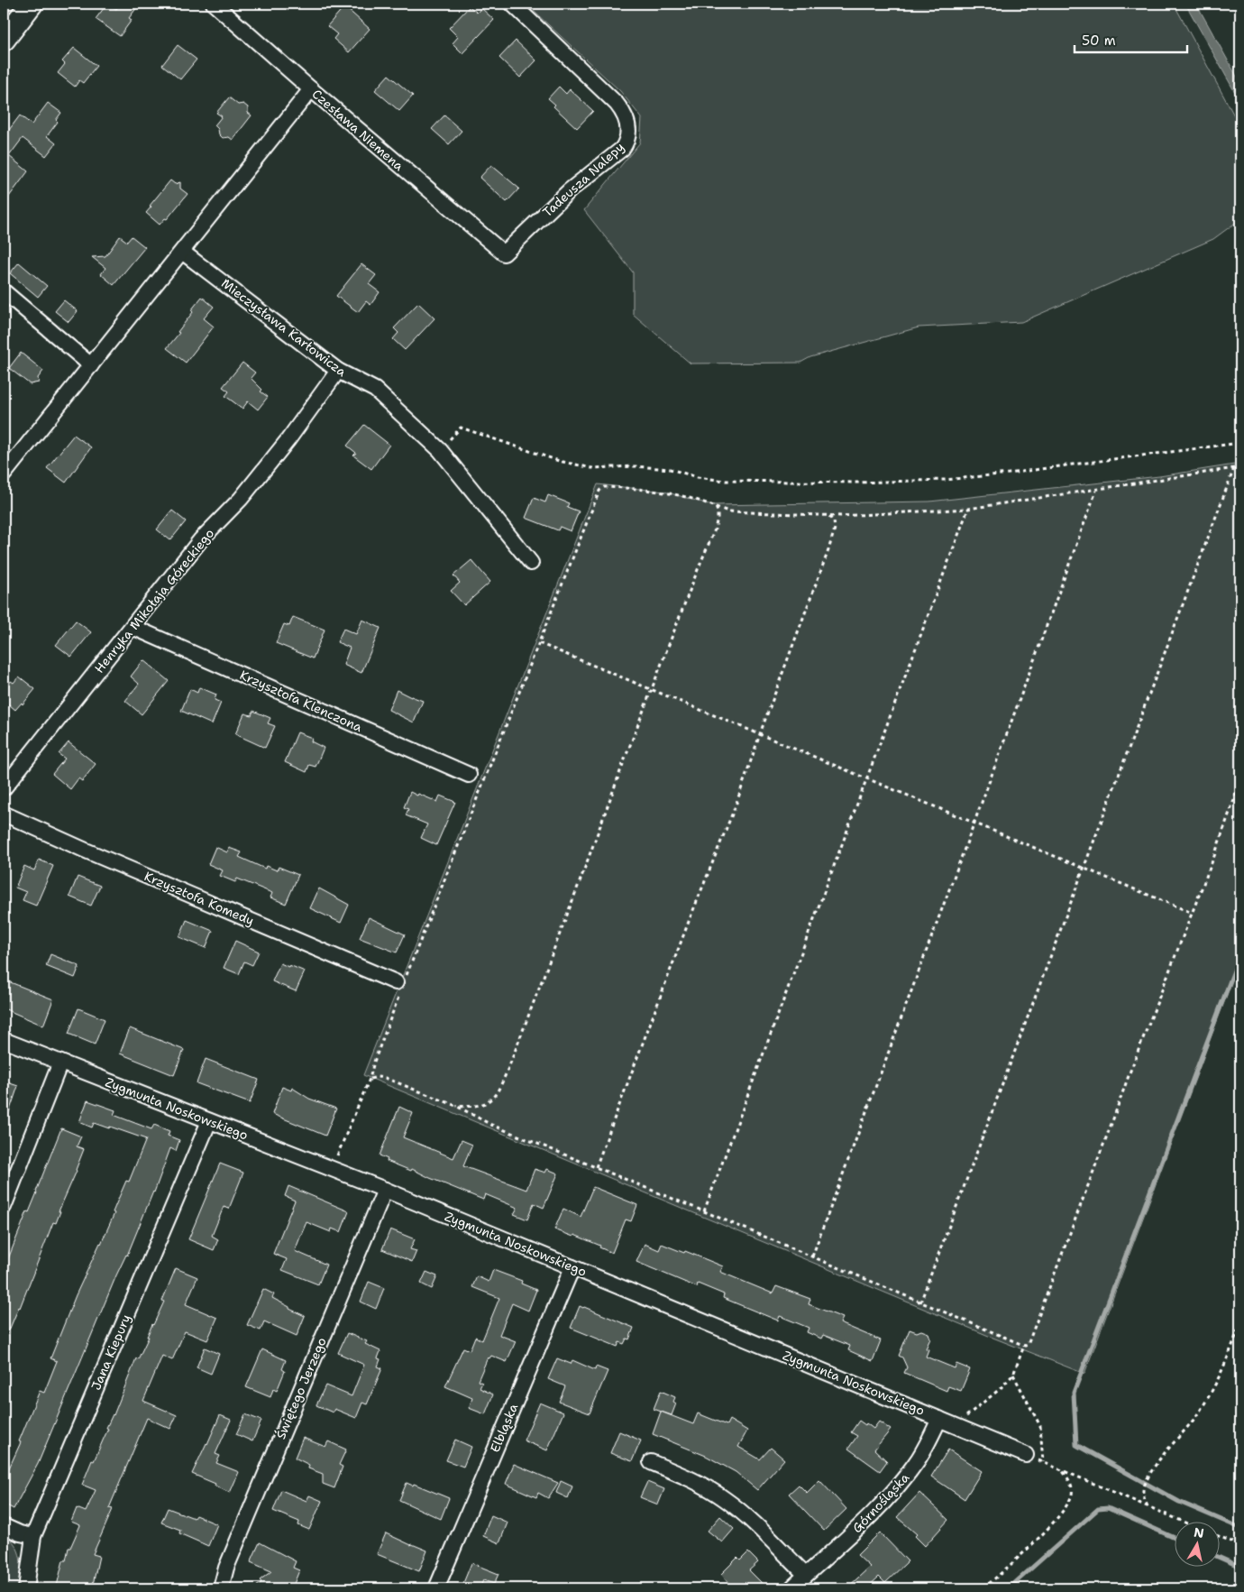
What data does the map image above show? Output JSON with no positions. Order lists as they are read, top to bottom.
{
  "streets": {
    "street": [
      "Czesława Niemena",
      "Tadeusza Nalepy",
      "Mieczysława Karłowicza",
      "Henryka Mikołaja Góreckiego",
      "Krzysztofa Klenczona",
      "Krzysztofa Komedy",
      "Zygmunta Noskowskiego",
      "Jana Kiepury",
      "Świętego Jerzego",
      "Elbląska",
      "Górnośląska"
    ]
  },
  "crossings": [
    ["Czesława Niemena", "Tadeusza Nalepy"],
    ["Mieczysława Karłowicza", "Henryka Mikołaja Góreckiego"],
    ["Henryka Mikołaja Góreckiego", "Krzysztofa Klenczona"],
    ["Zygmunta Noskowskiego", "Jana Kiepury"],
    ["Zygmunta Noskowskiego", "Świętego Jerzego"],
    ["Zygmunta Noskowskiego", "Elbląska"],
    ["Zygmunta Noskowskiego", "Górnośląska"]
  ],
  "scale_bar": "50 m",
  "north": "top"
}
